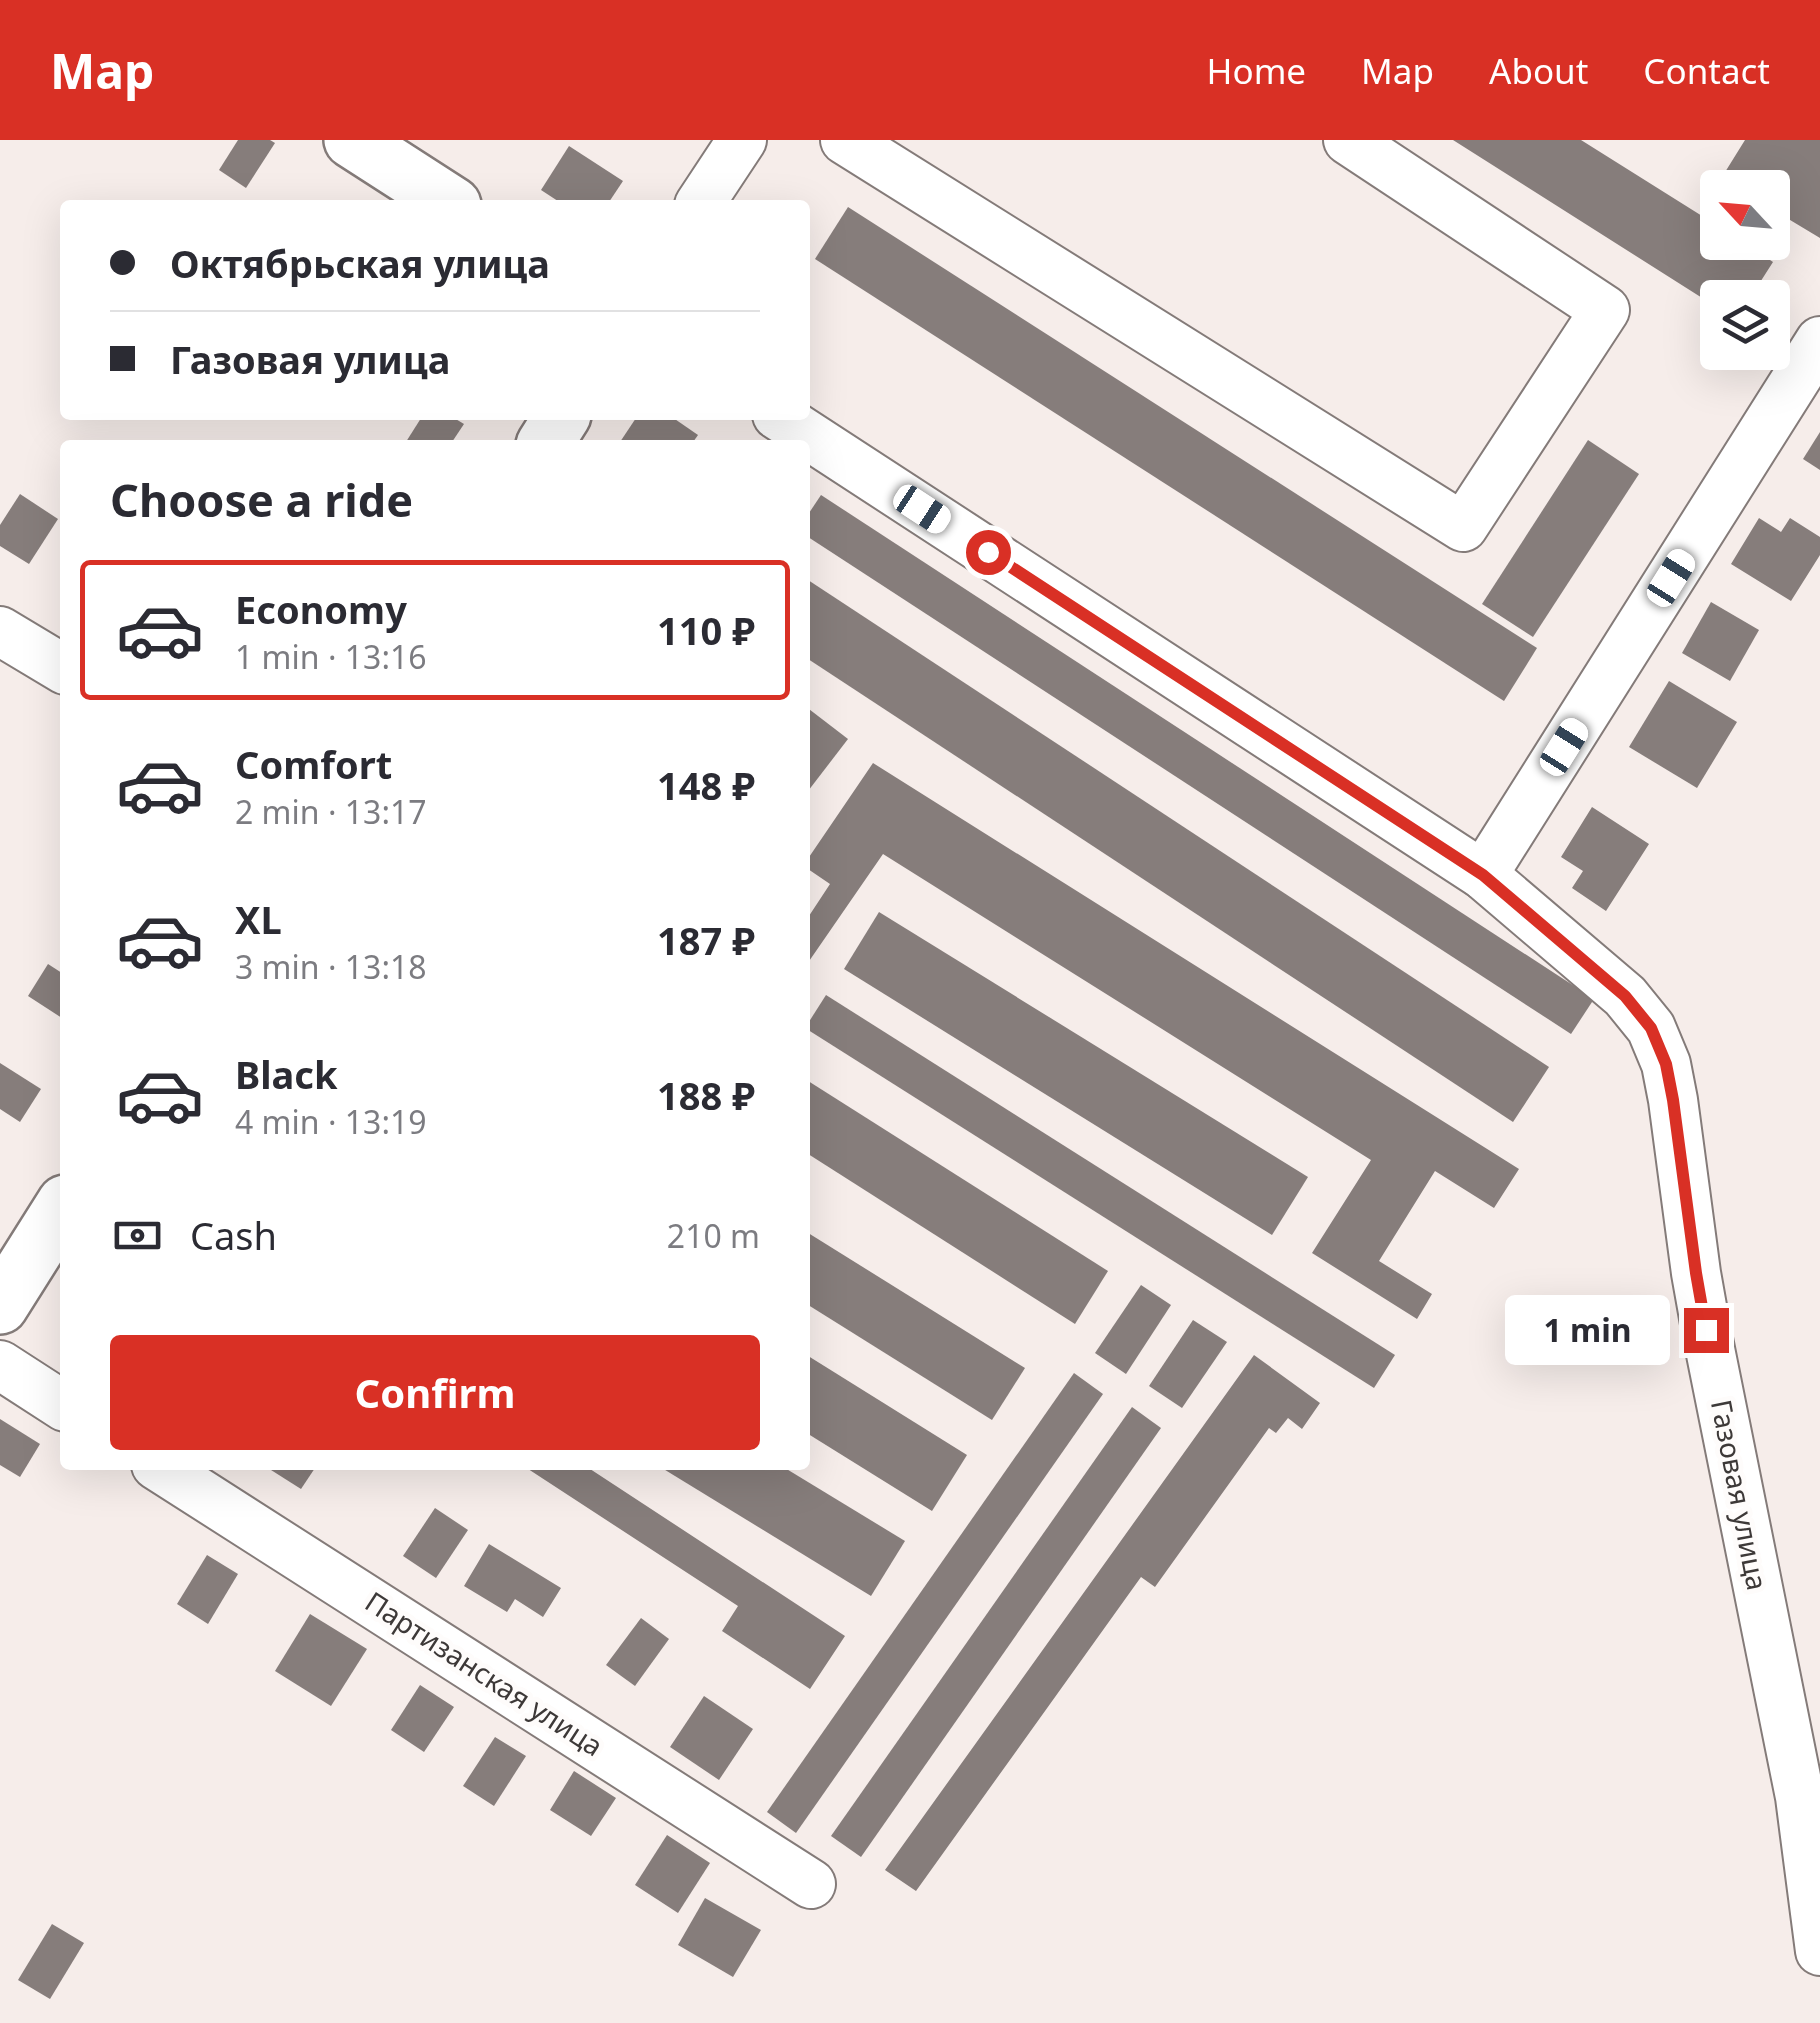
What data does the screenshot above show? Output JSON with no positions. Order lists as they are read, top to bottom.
{
  "streets": {
    "street": ["Газовая улица", "Партизанская улица"]
  },
  "north": "top left",
  "page": {
    "header": "Map",
    "nav": [
      "Home",
      "Map",
      "About",
      "Contact"
    ],
    "banner": ["Октябрьская улица", "Газовая улица"],
    "heading": "Choose a ride",
    "list": [
      {
        "name": "Economy",
        "note": "1 min · 13:16",
        "value": "110 ₽"
      },
      {
        "name": "Comfort",
        "note": "2 min · 13:17",
        "value": "148 ₽"
      },
      {
        "name": "XL",
        "note": "3 min · 13:18",
        "value": "187 ₽"
      },
      {
        "name": "Black",
        "note": "4 min · 13:19",
        "value": "188 ₽"
      }
    ],
    "pay": ["Cash", "210 m"],
    "bubble": "1 min",
    "buttons": "Confirm"
  }
}
